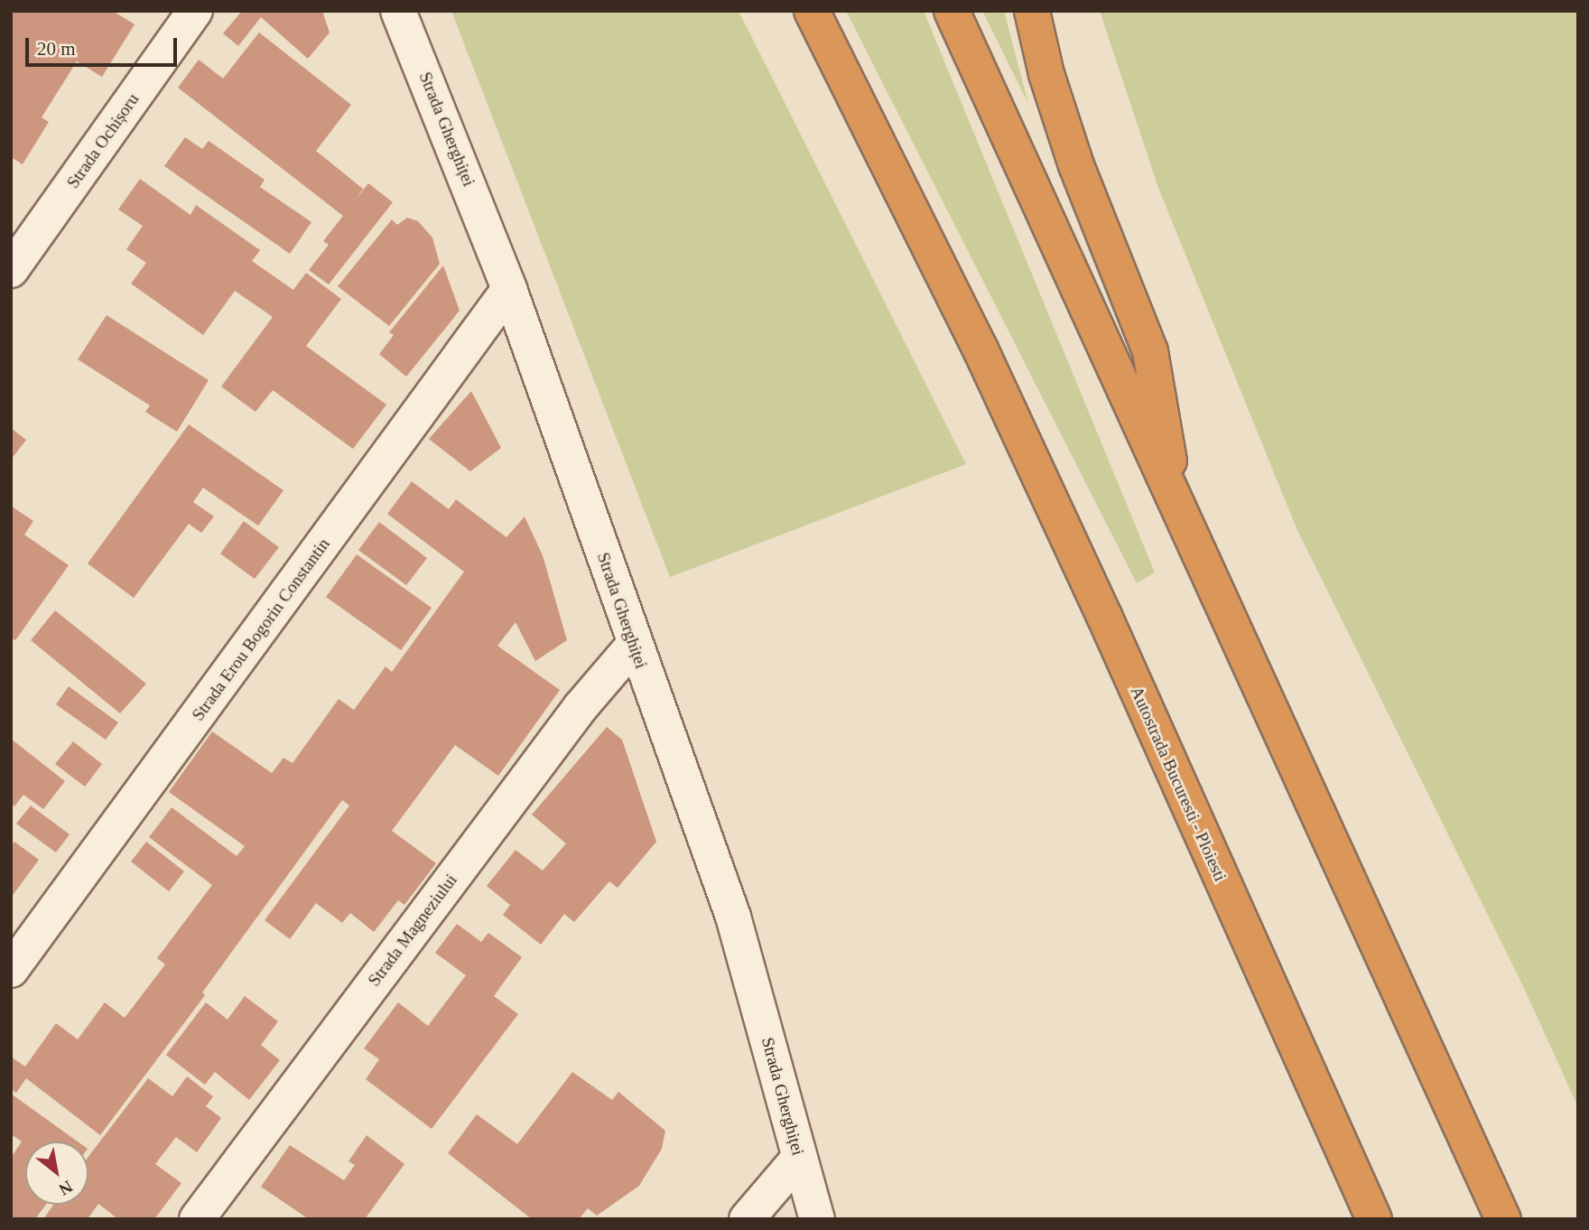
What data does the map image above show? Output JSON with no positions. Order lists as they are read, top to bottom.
{
  "streets": {
    "highway": ["Autostrada Bucuresti - Ploiesti"],
    "street": [
      "Strada Gherghiței",
      "Strada Ochișoru",
      "Strada Erou Bogorin Constantin",
      "Strada Magneziului"
    ]
  },
  "crossings": [
    ["Strada Gherghiței", "Strada Erou Bogorin Constantin"],
    ["Strada Gherghiței", "Strada Magneziului"]
  ],
  "scale_bar": "20 m",
  "north": "bottom right"
}
